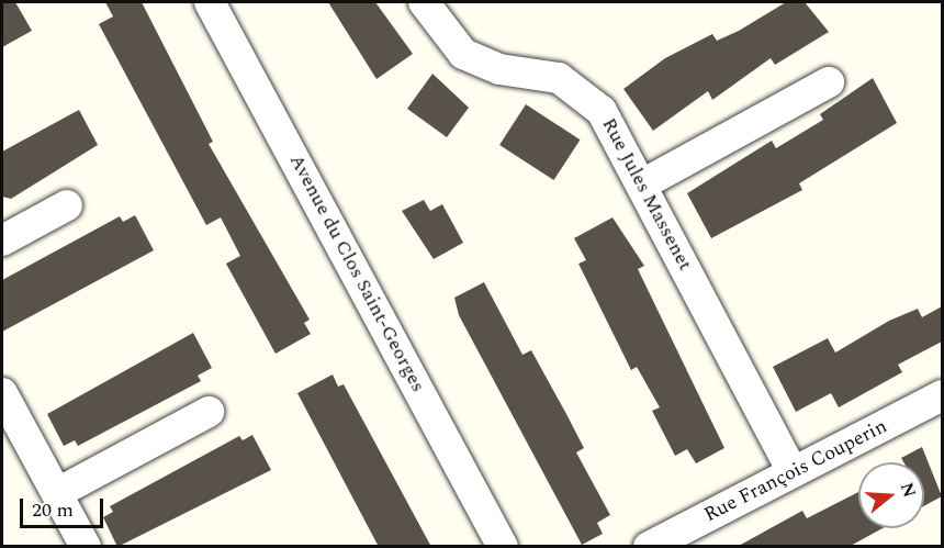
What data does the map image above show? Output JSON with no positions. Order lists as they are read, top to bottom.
{
  "streets": {
    "street": ["Rue Jules Massenet", "Avenue du Clos Saint-Georges", "Rue François Couperin"]
  },
  "crossings": [
    ["Rue Jules Massenet", "Rue François Couperin"]
  ],
  "scale_bar": "20 m",
  "north": "right"
}
